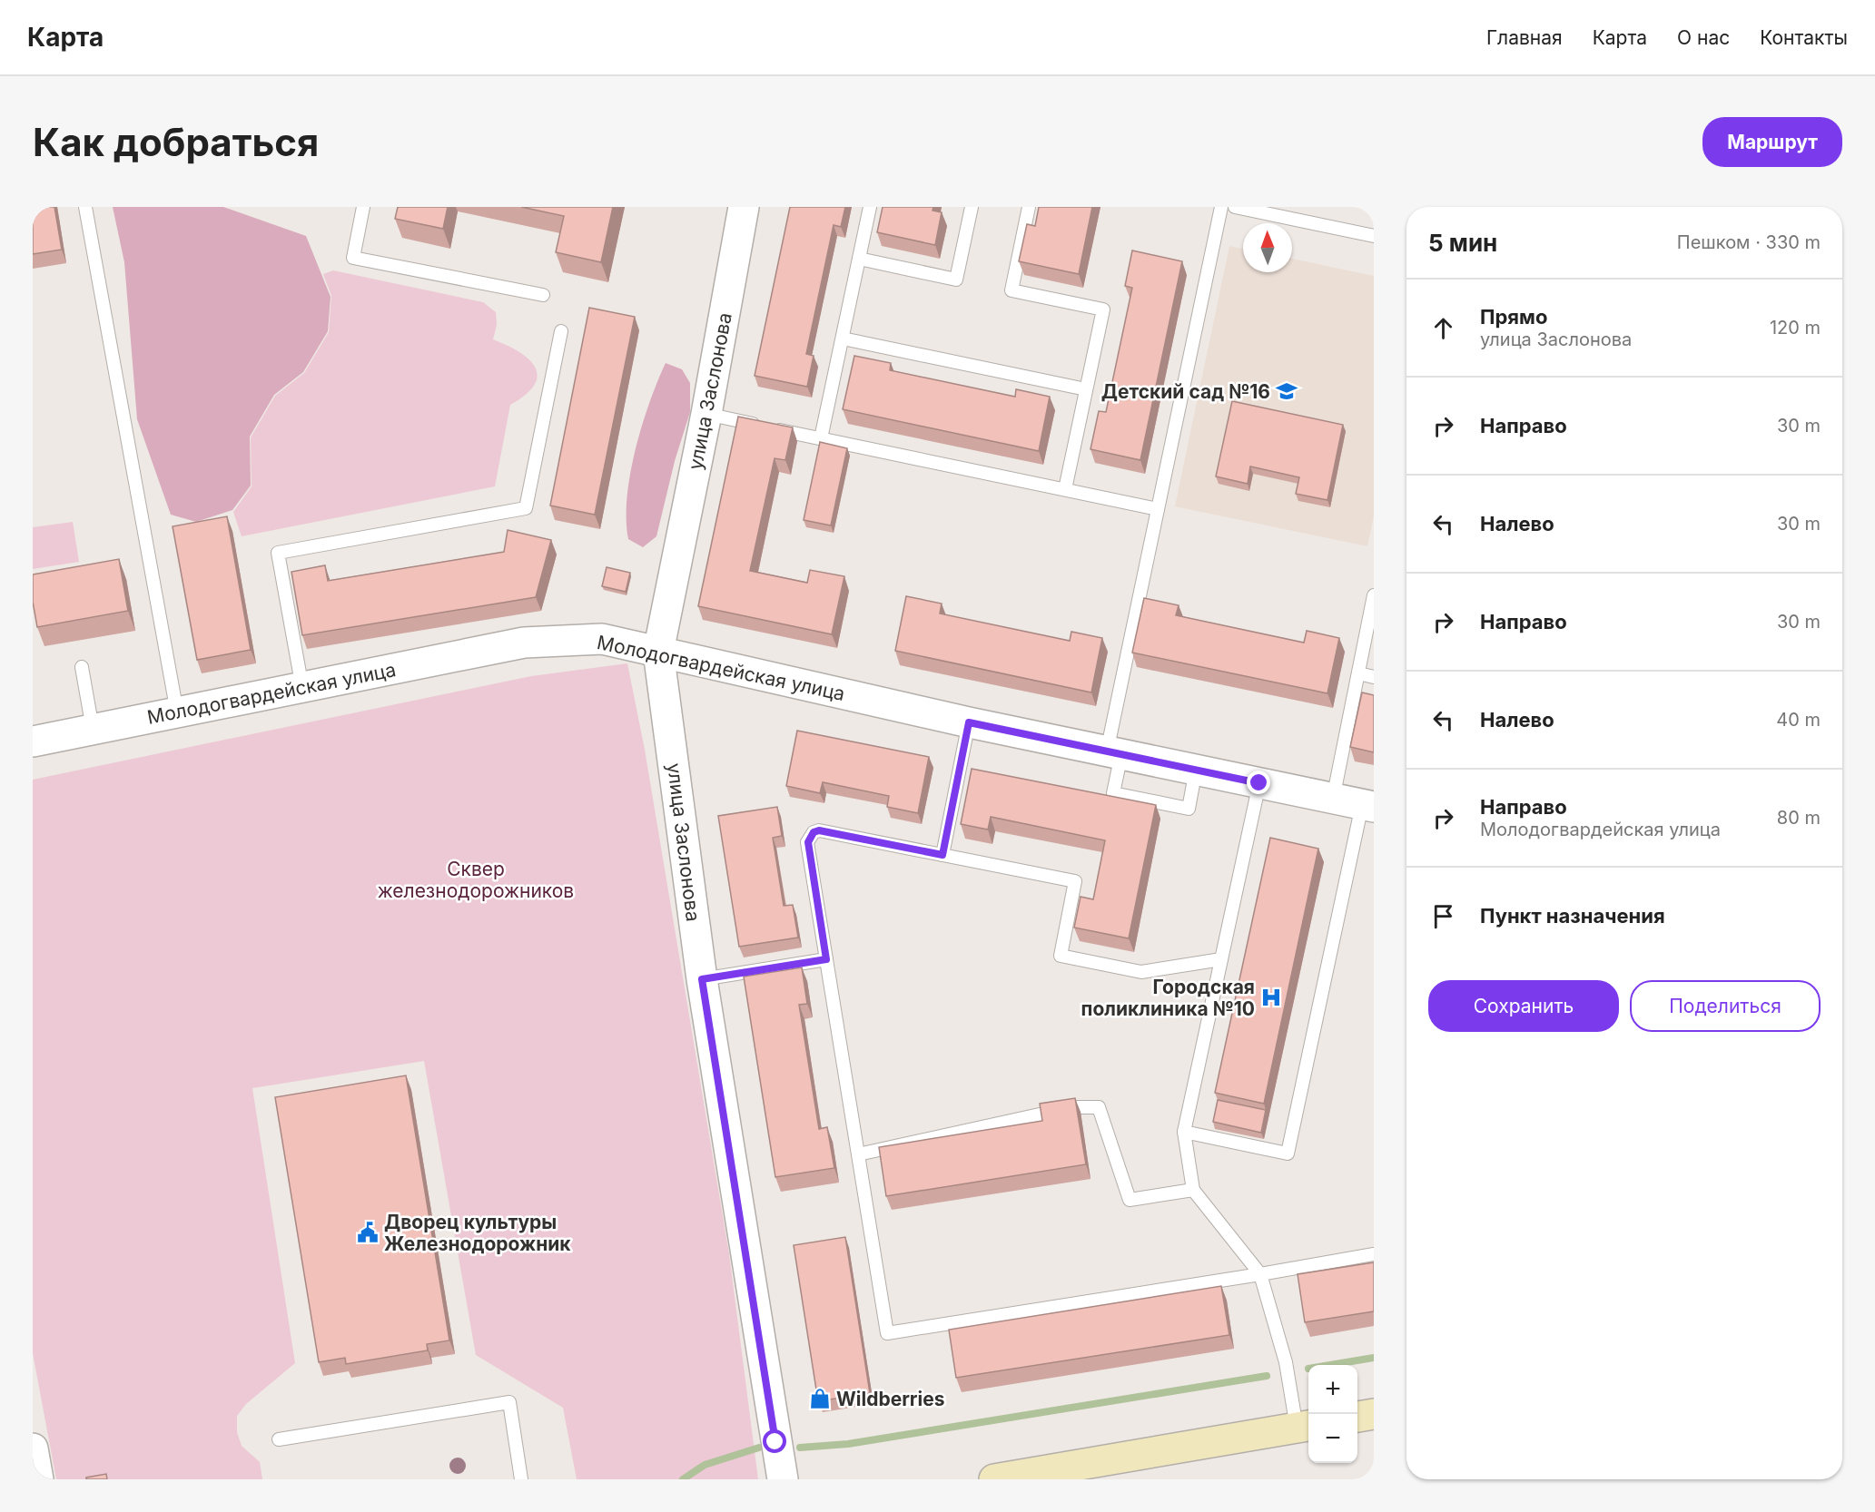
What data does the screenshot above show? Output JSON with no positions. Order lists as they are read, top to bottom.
{
  "streets": {
    "street": ["улица Заслонова", "Молодогвардейская улица"]
  },
  "crossings": [
    ["улица Заслонова", "Молодогвардейская улица"]
  ],
  "parks": ["Сквер железнодорожников"],
  "places": {
    "school or university": ["Детский сад №16"],
    "hospital": ["Городская поликлиника №10"],
    "public building": ["Дворец культуры Железнодорожник"],
    "shop": ["Wildberries"]
  },
  "north": "top",
  "page": {
    "header": "Карта",
    "nav": [
      "Главная",
      "Карта",
      "О нас",
      "Контакты"
    ],
    "buttons": [
      "Маршрут",
      ["Сохранить", "Поделиться"]
    ],
    "title": "Как добраться",
    "heading": ["5 мин", "Пешком · 330 m"],
    "list": [
      ["Прямо", "улица Заслонова", "120 m"],
      ["Направо", "30 m"],
      ["Налево", "30 m"],
      ["Направо", "30 m"],
      ["Налево", "40 m"],
      ["Направо", "Молодогвардейская улица", "80 m"],
      "Пункт назначения"
    ],
    "map_buttons": ["+", "−"]
  }
}
